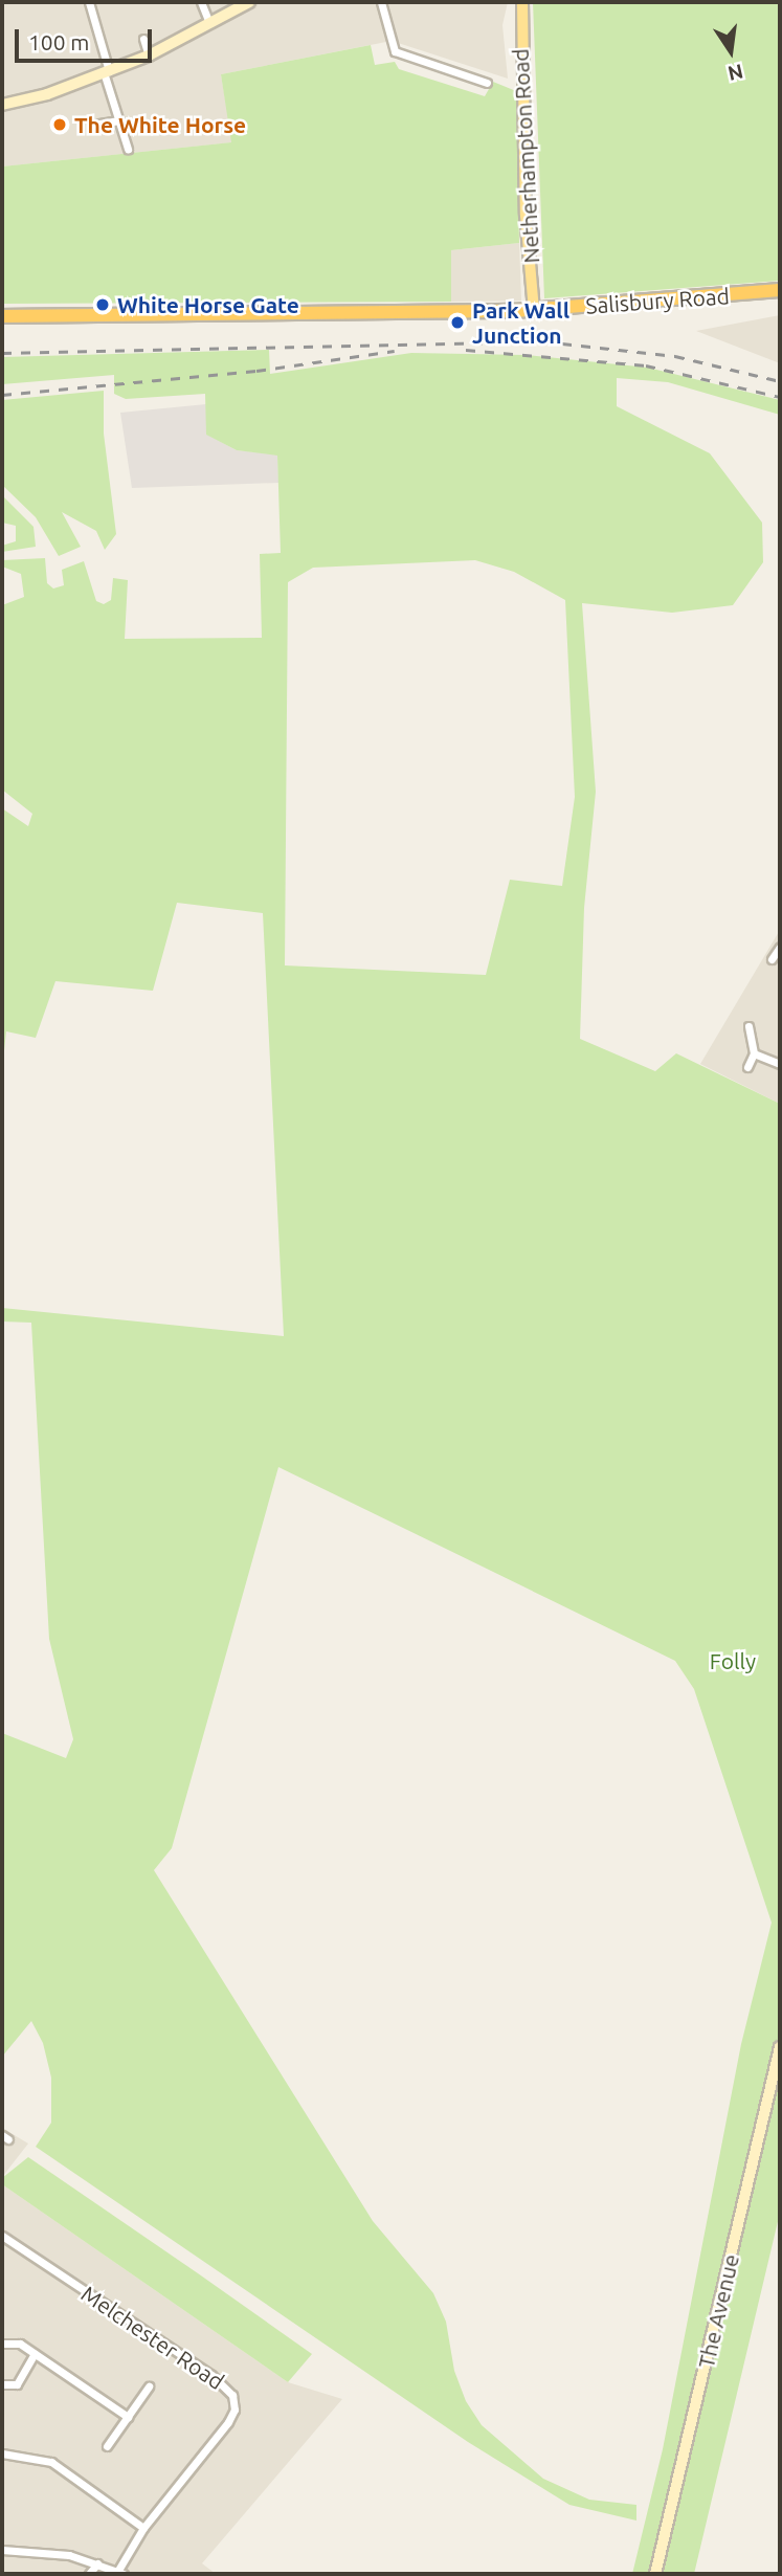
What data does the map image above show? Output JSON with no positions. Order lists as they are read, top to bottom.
{
  "streets": {
    "highway": ["Salisbury Road"],
    "main road": ["Netherhampton Road"],
    "street": ["The Avenue", "Melchester Road"]
  },
  "crossings": [
    ["Netherhampton Road", "Salisbury Road"]
  ],
  "parks": ["Folly"],
  "places": ["The White Horse", "White Horse Gate", "Park Wall Junction"],
  "scale_bar": "100 m",
  "north": "bottom"
}
